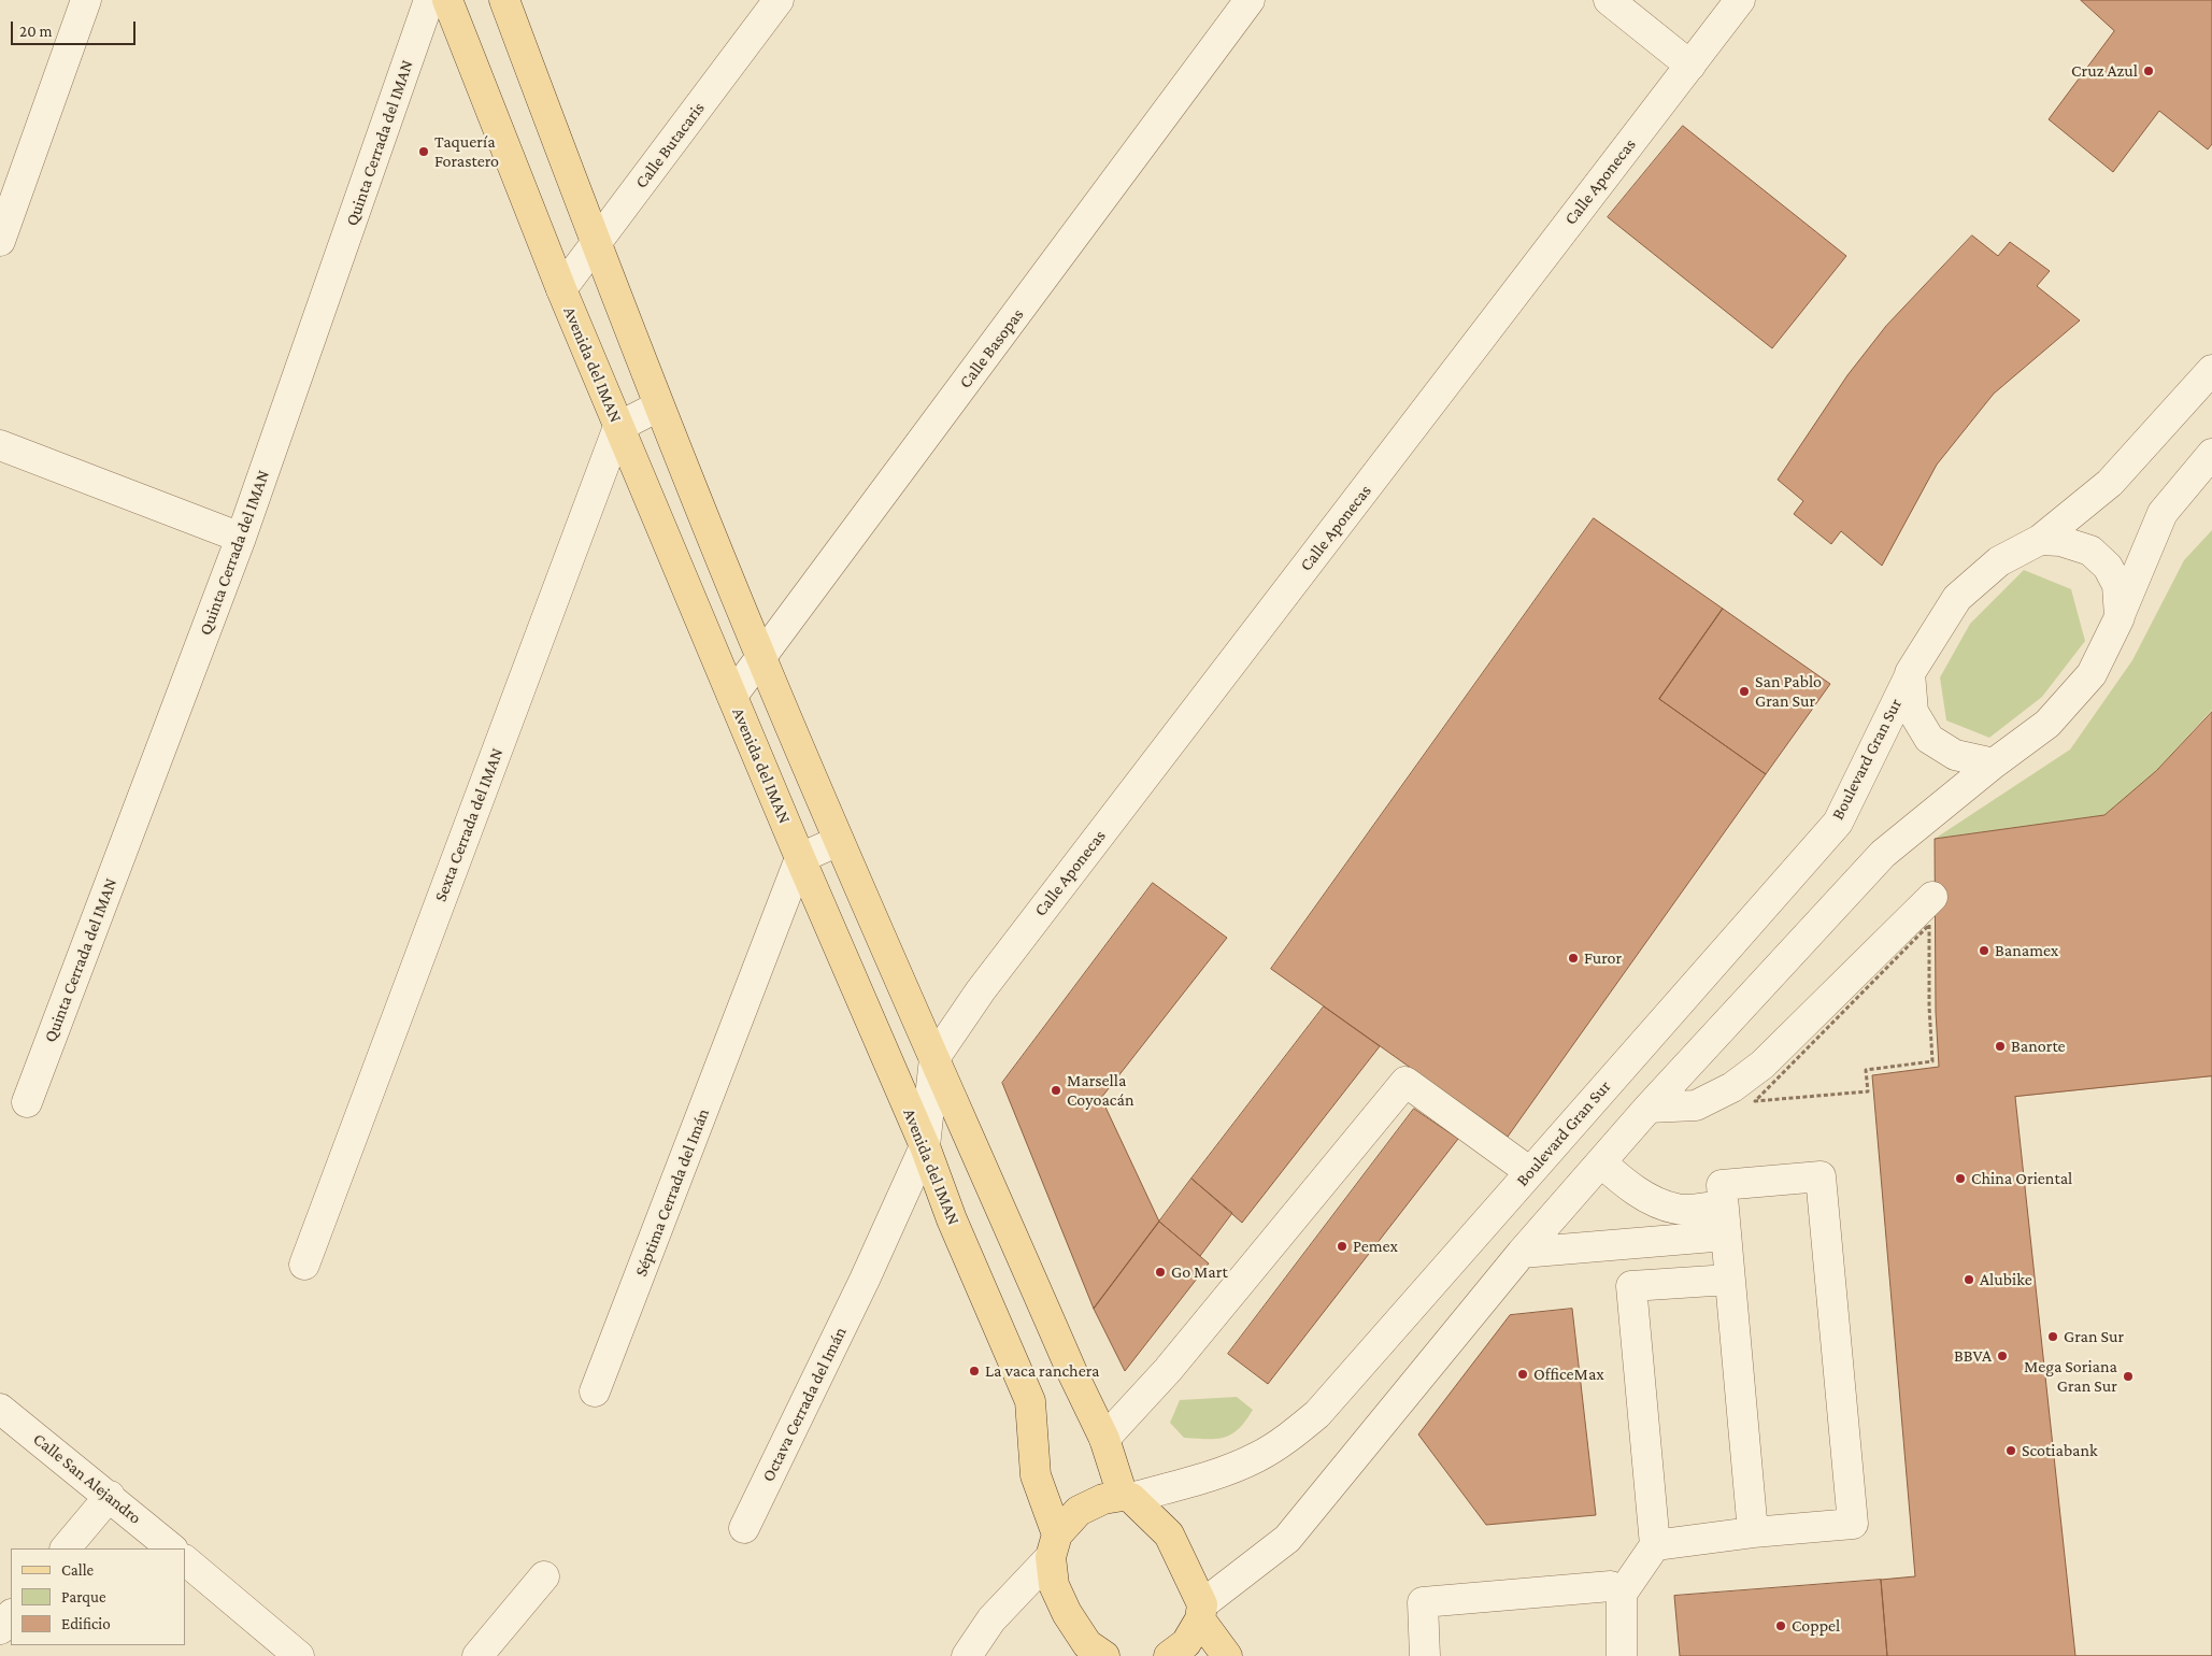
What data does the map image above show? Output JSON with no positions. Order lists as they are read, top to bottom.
{
  "streets": {
    "main road": ["Avenida del IMAN"],
    "street": [
      "Quinta Cerrada del IMAN",
      "Calle Butacaris",
      "Calle Aponecas",
      "Calle Basopas",
      "Boulevard Gran Sur",
      "Sexta Cerrada del IMAN",
      "Séptima Cerrada del Imán",
      "Octava Cerrada del Imán",
      "Calle San Alejandro"
    ]
  },
  "crossings": [
    ["Calle Butacaris", "Avenida del IMAN"],
    ["Calle Aponecas", "Octava Cerrada del Imán"],
    ["Calle Basopas", "Avenida del IMAN"],
    ["Avenida del IMAN", "Sexta Cerrada del IMAN"],
    ["Avenida del IMAN", "Séptima Cerrada del Imán"],
    ["Avenida del IMAN", "Octava Cerrada del Imán"]
  ],
  "places": [
    "Cruz Azul",
    "Taquería Forastero",
    "San Pablo Gran Sur",
    "Banamex",
    "Furor",
    "Banorte",
    "Marsella Coyoacán",
    "China Oriental",
    "Pemex",
    "Go Mart",
    "Alubike",
    "Gran Sur",
    "BBVA",
    "La vaca ranchera",
    "OfficeMax",
    "Mega Soriana Gran Sur",
    "Scotiabank",
    "Coppel"
  ],
  "legend": ["Calle", "Parque", "Edificio"],
  "scale_bar": "20 m"
}
